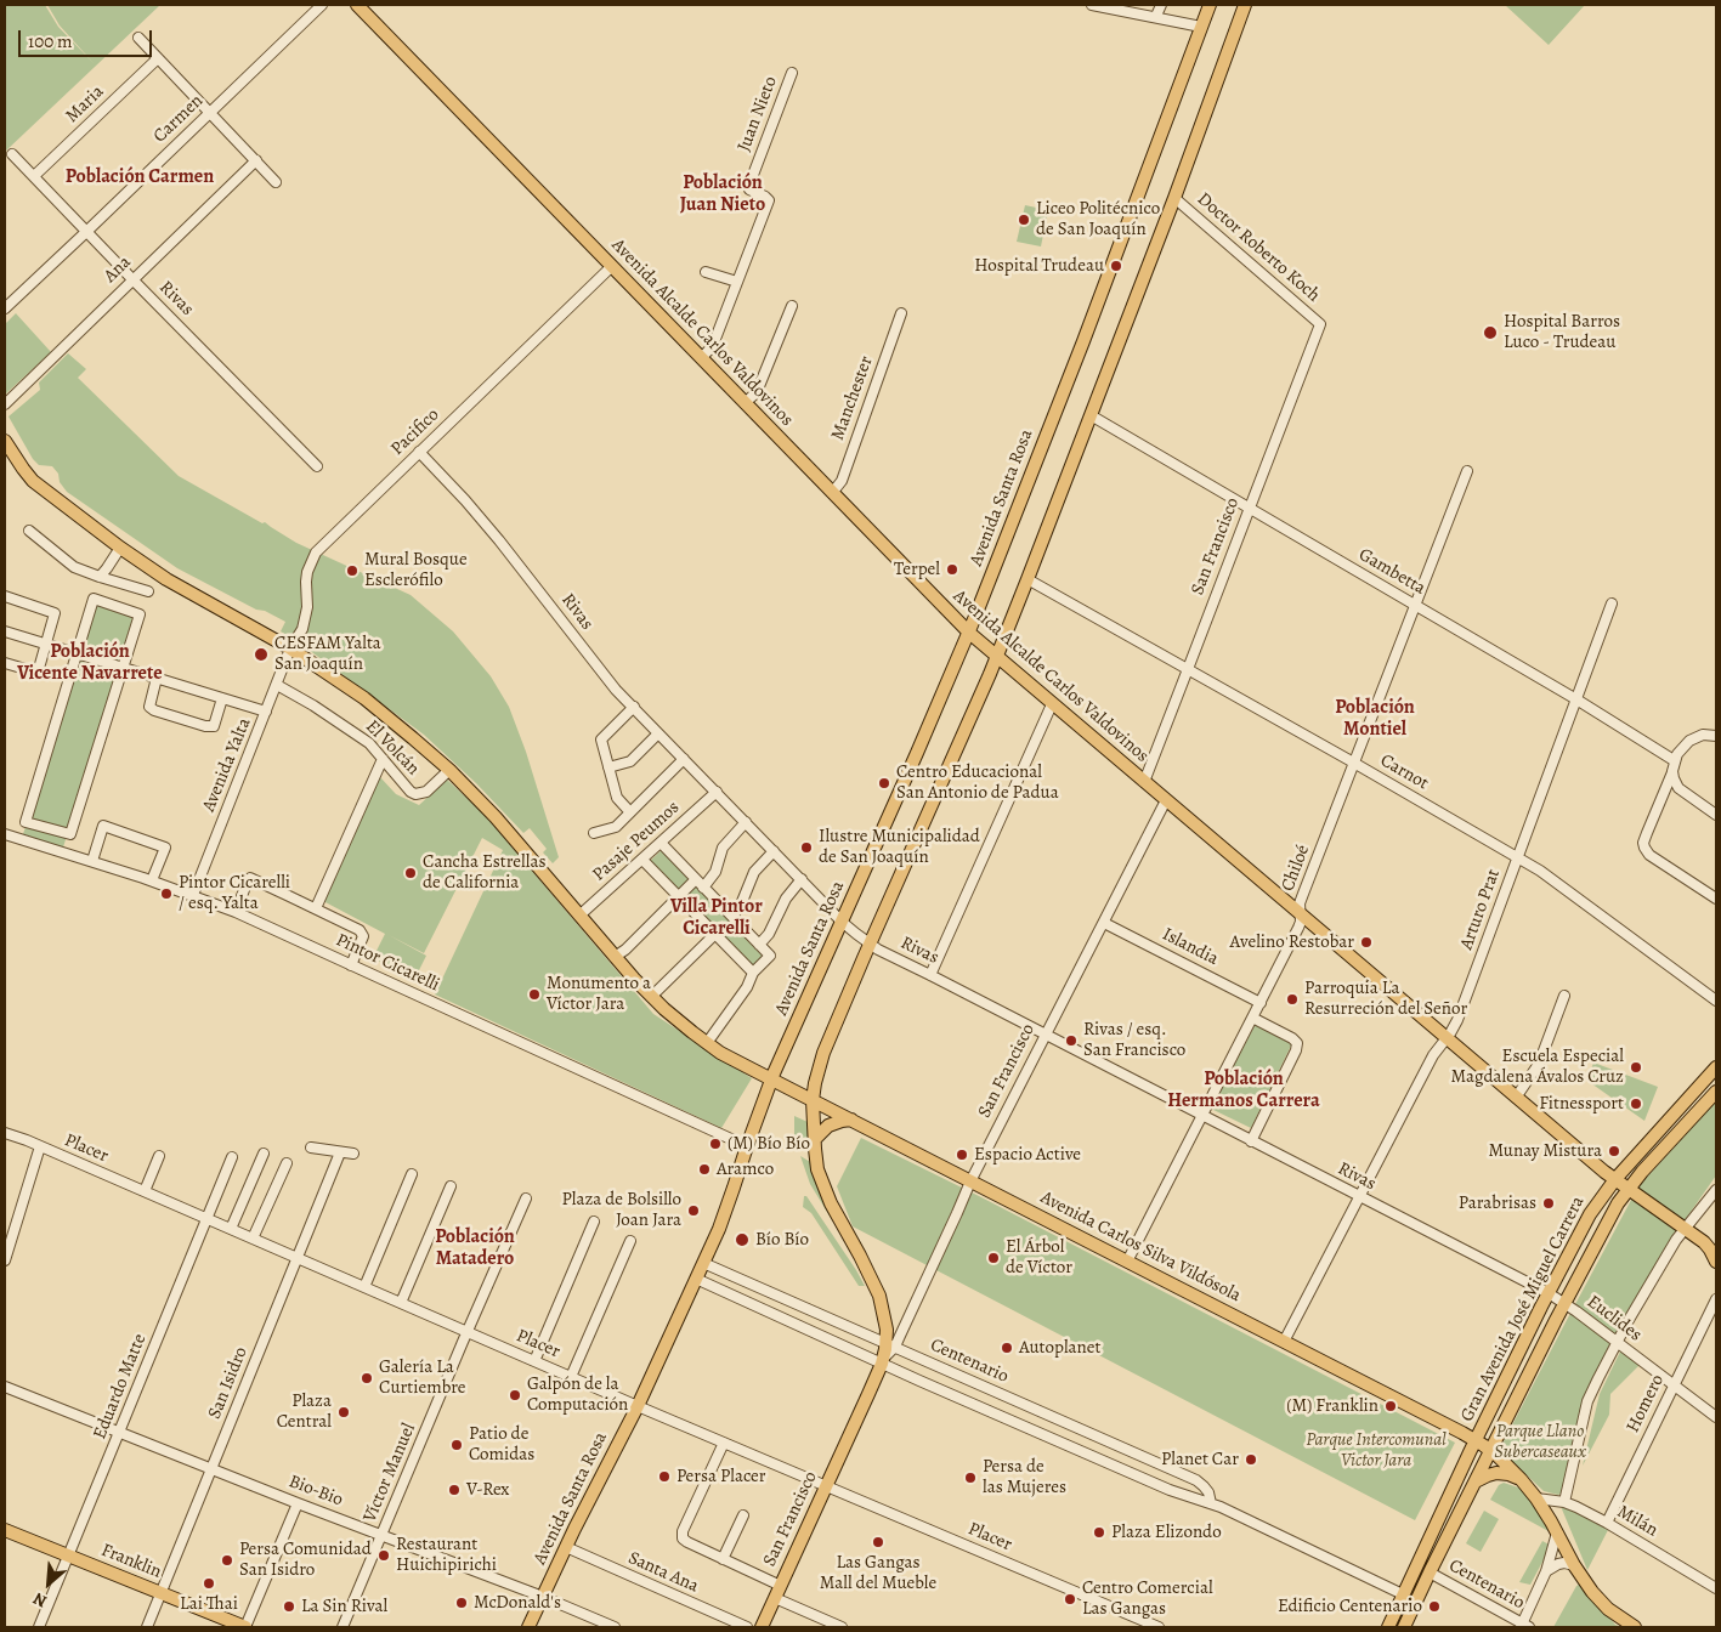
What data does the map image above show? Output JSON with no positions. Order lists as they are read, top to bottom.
{
  "streets": {
    "main road": [
      "Avenida Alcalde Carlos Valdovinos",
      "Avenida Santa Rosa",
      "San Francisco",
      "Avenida Carlos Silva Vildósola",
      "Gran Avenida José Miguel Carrera",
      "Franklin"
    ],
    "street": [
      "Maria",
      "Juan Nieto",
      "Carmen",
      "Doctor Roberto Koch",
      "Ana",
      "Rivas",
      "Manchester",
      "Pacifico",
      "Gambetta",
      "El Volcán",
      "Avenida Yalta",
      "Carnot",
      "Pasaje Peumos",
      "Chiloé",
      "Arturo Prat",
      "Islandia",
      "Pintor Cicarelli",
      "Placer",
      "Euclides",
      "Centenario",
      "San Isidro",
      "Eduardo Matte",
      "Homero",
      "Víctor Manuel",
      "Bio-Bio",
      "Milán",
      "Santa Ana"
    ]
  },
  "crossings": [
    ["Maria", "Rivas"],
    ["Juan Nieto", "Avenida Alcalde Carlos Valdovinos"],
    ["Carmen", "Rivas"],
    ["Doctor Roberto Koch", "San Francisco"],
    ["Ana", "Rivas"],
    ["Rivas", "Pacifico"],
    ["Rivas", "Avenida Santa Rosa"],
    ["Rivas", "San Francisco"],
    ["Rivas", "Pasaje Peumos"],
    ["Rivas", "Chiloé"],
    ["Rivas", "Arturo Prat"],
    ["Rivas", "Gran Avenida José Miguel Carrera"],
    ["Rivas", "Euclides"],
    ["Avenida Alcalde Carlos Valdovinos", "Manchester"],
    ["Avenida Alcalde Carlos Valdovinos", "Pacifico"],
    ["Avenida Alcalde Carlos Valdovinos", "Avenida Santa Rosa"],
    ["Avenida Alcalde Carlos Valdovinos", "San Francisco"],
    ["Avenida Alcalde Carlos Valdovinos", "Chiloé"],
    ["Avenida Alcalde Carlos Valdovinos", "Arturo Prat"],
    ["Avenida Alcalde Carlos Valdovinos", "Gran Avenida José Miguel Carrera"],
    ["Pacifico", "Avenida Yalta"],
    ["Pacifico", "Avenida Carlos Silva Vildósola"],
    ["Avenida Santa Rosa", "Pintor Cicarelli"],
    ["Avenida Santa Rosa", "Placer"],
    ["Avenida Santa Rosa", "Avenida Carlos Silva Vildósola"],
    ["Avenida Santa Rosa", "Centenario"],
    ["Avenida Santa Rosa", "Bio-Bio"],
    ["Avenida Santa Rosa", "Santa Ana"],
    ["San Francisco", "Gambetta"],
    ["San Francisco", "Carnot"],
    ["San Francisco", "Islandia"],
    ["San Francisco", "Placer"],
    ["San Francisco", "Avenida Carlos Silva Vildósola"],
    ["San Francisco", "Centenario"],
    ["Gambetta", "Chiloé"],
    ["Gambetta", "Arturo Prat"],
    ["El Volcán", "Avenida Yalta"],
    ["El Volcán", "Avenida Carlos Silva Vildósola"],
    ["Avenida Yalta", "Pintor Cicarelli"],
    ["Avenida Yalta", "Avenida Carlos Silva Vildósola"],
    ["Carnot", "Chiloé"],
    ["Carnot", "Arturo Prat"],
    ["Pasaje Peumos", "Avenida Carlos Silva Vildósola"],
    ["Chiloé", "Islandia"],
    ["Chiloé", "Avenida Carlos Silva Vildósola"],
    ["Arturo Prat", "Avenida Carlos Silva Vildósola"],
    ["Placer", "San Isidro"],
    ["Placer", "Eduardo Matte"],
    ["Placer", "Víctor Manuel"],
    ["Avenida Carlos Silva Vildósola", "Gran Avenida José Miguel Carrera"],
    ["Avenida Carlos Silva Vildósola", "Milán"],
    ["Gran Avenida José Miguel Carrera", "Euclides"],
    ["Gran Avenida José Miguel Carrera", "Centenario"],
    ["Euclides", "Homero"],
    ["San Isidro", "Bio-Bio"],
    ["San Isidro", "Franklin"],
    ["Eduardo Matte", "Bio-Bio"],
    ["Eduardo Matte", "Franklin"],
    ["Homero", "Milán"],
    ["Víctor Manuel", "Bio-Bio"]
  ],
  "districts": [
    "Población Carmen",
    "Población Juan Nieto",
    "Población Vicente Navarrete",
    "Población Montiel",
    "Villa Pintor Cicarelli",
    "Población Hermanos Carrera",
    "Población Matadero"
  ],
  "parks": ["Parque Llano Subercaseaux", "Parque Intercomunal Victor Jara"],
  "places": [
    "Liceo Politécnico de San Joaquín",
    "Hospital Trudeau",
    "Hospital Barros Luco - Trudeau",
    "Terpel",
    "Mural Bosque Esclerófilo",
    "CESFAM Yalta San Joaquín",
    "Centro Educacional San Antonio de Padua",
    "Ilustre Municipalidad de San Joaquín",
    "Cancha Estrellas de California",
    "Pintor Cicarelli / esq. Yalta",
    "Avelino Restobar",
    "Monumento a Víctor Jara",
    "Parroquia La Resurreción del Señor",
    "Rivas / esq. San Francisco",
    "Escuela Especial Magdalena Ávalos Cruz",
    "Fitnessport",
    "(M) Bío Bío",
    "Munay Mistura",
    "Espacio Active",
    "Aramco",
    "Parabrisas",
    "Plaza de Bolsillo Joan Jara",
    "Bío Bío",
    "El Árbol de Víctor",
    "Autoplanet",
    "Galería La Curtiembre",
    "Galpón de la Computación",
    "(M) Franklin",
    "Plaza Central",
    "Patio de Comidas",
    "Planet Car",
    "Persa Placer",
    "Persa de las Mujeres",
    "V-Rex",
    "Plaza Elizondo",
    "Las Gangas Mall del Mueble",
    "Restaurant Huichipirichi",
    "Persa Comunidad San Isidro",
    "Lai Thai",
    "Centro Comercial Las Gangas",
    "McDonald's",
    "La Sin Rival",
    "Edificio Centenario"
  ],
  "scale_bar": "100 m",
  "north": "bottom left"
}
